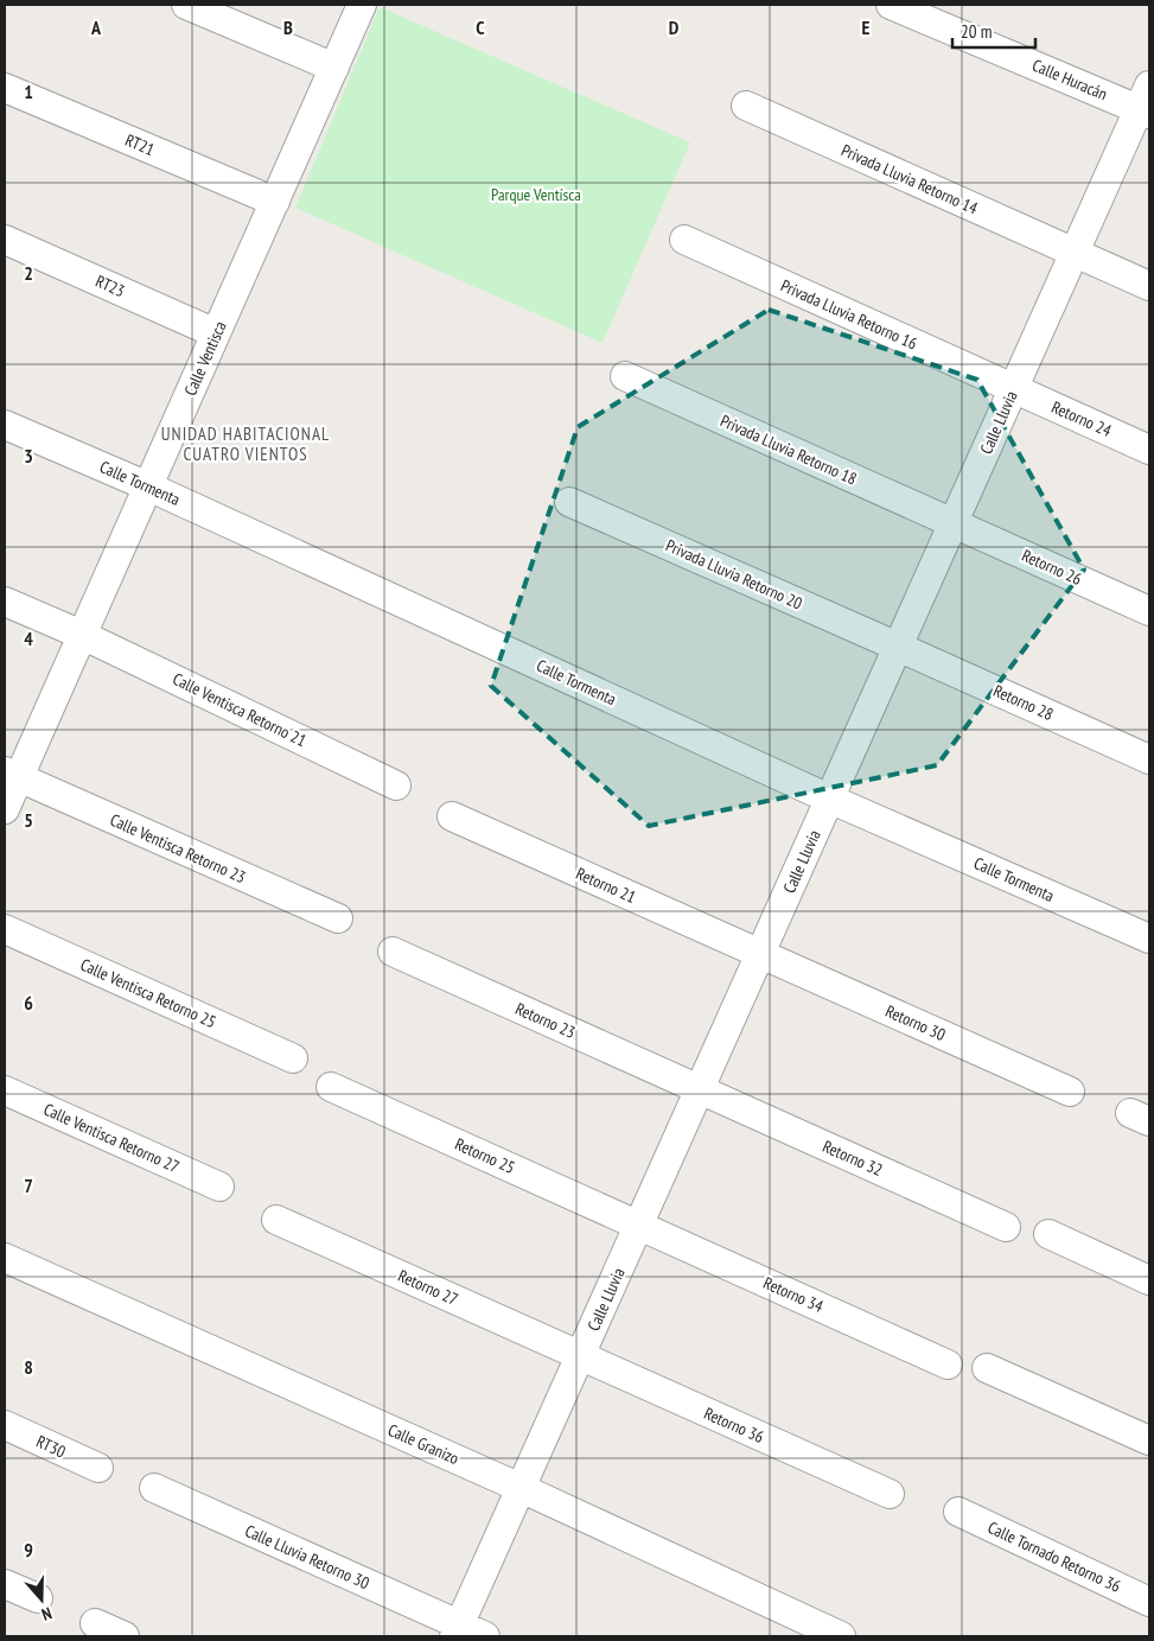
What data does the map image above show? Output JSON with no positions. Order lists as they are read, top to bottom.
{
  "streets": {
    "street": [
      "Calle Huracán",
      "RT21",
      "Privada Lluvia Retorno 14",
      "RT23",
      "Privada Lluvia Retorno 16",
      "Calle Ventisca",
      "Retorno 24",
      "Calle Lluvia",
      "Privada Lluvia Retorno 18",
      "Calle Tormenta",
      "Retorno 26",
      "Privada Lluvia Retorno 20",
      "Retorno 28",
      "Calle Ventisca Retorno 21",
      "Calle Ventisca Retorno 23",
      "Retorno 21",
      "Calle Ventisca Retorno 25",
      "Retorno 23",
      "Retorno 30",
      "Calle Ventisca Retorno 27",
      "Retorno 25",
      "Retorno 32",
      "Retorno 27",
      "Retorno 34",
      "Retorno 36",
      "Calle Granizo",
      "RT30",
      "Calle Lluvia Retorno 30",
      "Calle Tornado Retorno 36"
    ]
  },
  "crossings": [
    ["Calle Huracán", "Calle Lluvia"],
    ["RT21", "Calle Ventisca"],
    ["Privada Lluvia Retorno 14", "Calle Lluvia"],
    ["RT23", "Calle Ventisca"],
    ["Privada Lluvia Retorno 16", "Retorno 24"],
    ["Privada Lluvia Retorno 16", "Calle Lluvia"],
    ["Calle Ventisca", "Calle Tormenta"],
    ["Calle Ventisca", "Calle Ventisca Retorno 21"],
    ["Calle Ventisca", "Calle Ventisca Retorno 23"],
    ["Retorno 24", "Calle Lluvia"],
    ["Calle Lluvia", "Privada Lluvia Retorno 18"],
    ["Calle Lluvia", "Calle Tormenta"],
    ["Calle Lluvia", "Retorno 26"],
    ["Calle Lluvia", "Privada Lluvia Retorno 20"],
    ["Calle Lluvia", "Retorno 28"],
    ["Calle Lluvia", "Retorno 21"],
    ["Calle Lluvia", "Retorno 23"],
    ["Calle Lluvia", "Retorno 30"],
    ["Calle Lluvia", "Retorno 25"],
    ["Calle Lluvia", "Retorno 32"],
    ["Calle Lluvia", "Retorno 27"],
    ["Calle Lluvia", "Retorno 34"],
    ["Calle Lluvia", "Retorno 36"],
    ["Calle Lluvia", "Calle Granizo"],
    ["Calle Lluvia", "Calle Lluvia Retorno 30"],
    ["Privada Lluvia Retorno 18", "Retorno 26"],
    ["Privada Lluvia Retorno 20", "Retorno 28"],
    ["Retorno 21", "Retorno 30"],
    ["Retorno 23", "Retorno 32"],
    ["Retorno 25", "Retorno 34"],
    ["Retorno 27", "Retorno 36"]
  ],
  "districts": ["UNIDAD HABITACIONAL CUATRO VIENTOS"],
  "parks": ["Parque Ventísca"],
  "scale_bar": "20 m",
  "north": "bottom",
  "grid": {
    "columns": [
      "A",
      "B",
      "C",
      "D",
      "E"
    ],
    "rows": [
      "1",
      "2",
      "3",
      "4",
      "5",
      "6",
      "7",
      "8",
      "9"
    ]
  }
}
